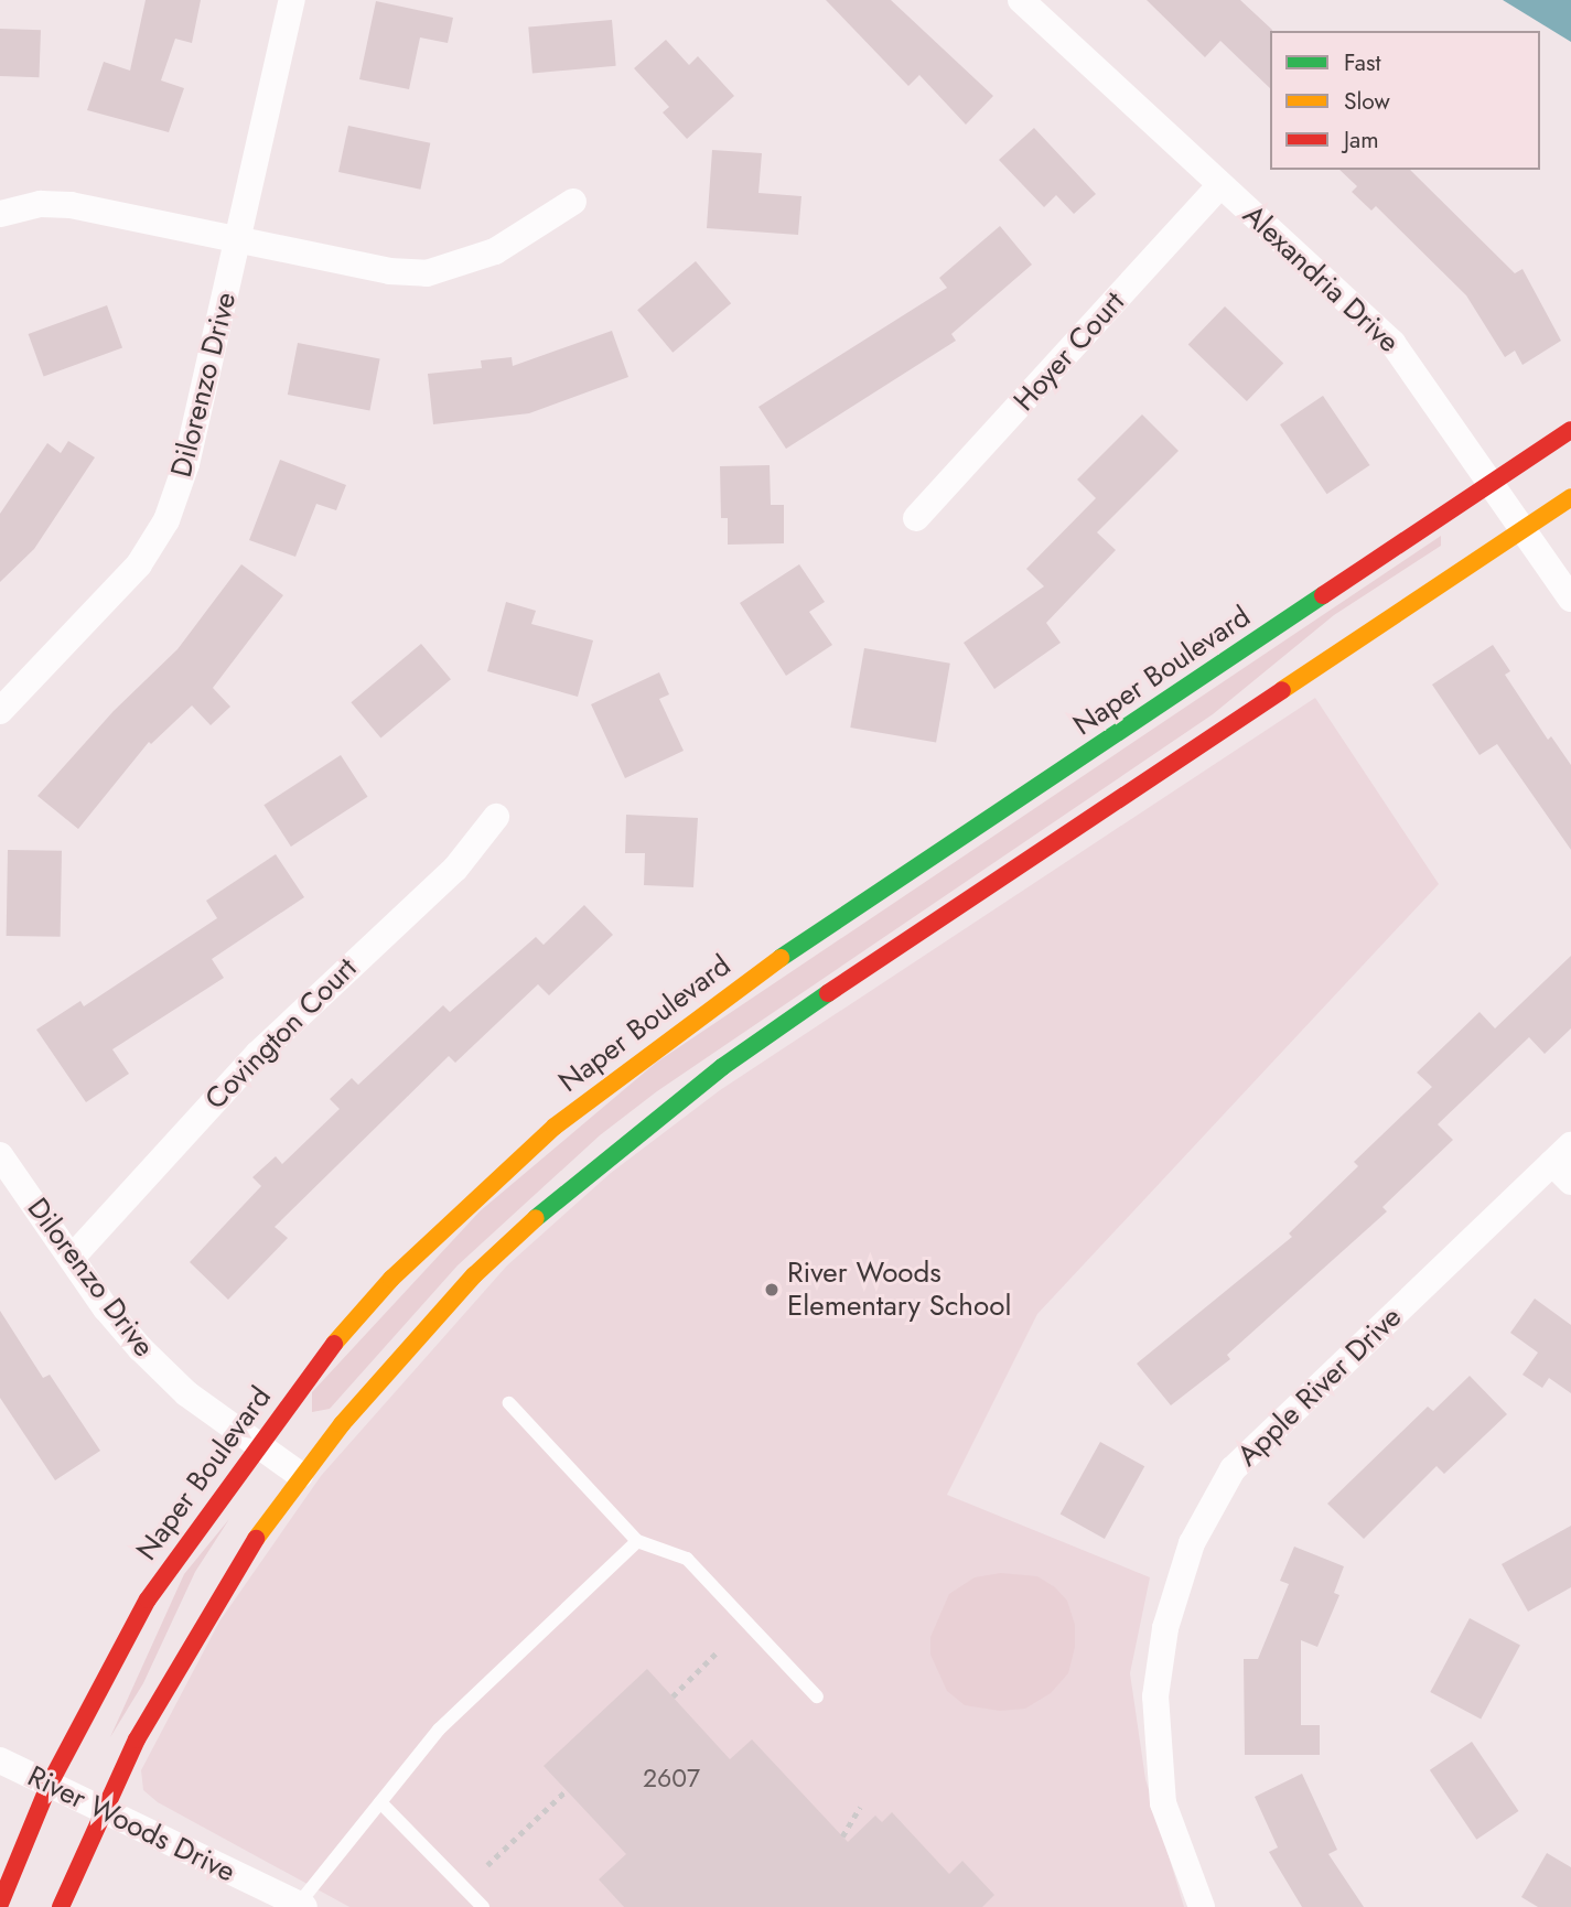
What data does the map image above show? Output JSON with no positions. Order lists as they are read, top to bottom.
{
  "streets": {
    "main road": ["Naper Boulevard"],
    "street": [
      "Alexandria Drive",
      "Hoyer Court",
      "Dilorenzo Drive",
      "Covington Court",
      "Apple River Drive",
      "River Woods Drive"
    ]
  },
  "crossings": [
    ["Alexandria Drive", "Hoyer Court"],
    ["Alexandria Drive", "Naper Boulevard"],
    ["Dilorenzo Drive", "Naper Boulevard"],
    ["Dilorenzo Drive", "Covington Court"],
    ["Naper Boulevard", "River Woods Drive"]
  ],
  "places": ["River Woods Elementary School"],
  "house_numbers": ["2607"],
  "legend": ["Fast", "Slow", "Jam"]
}
